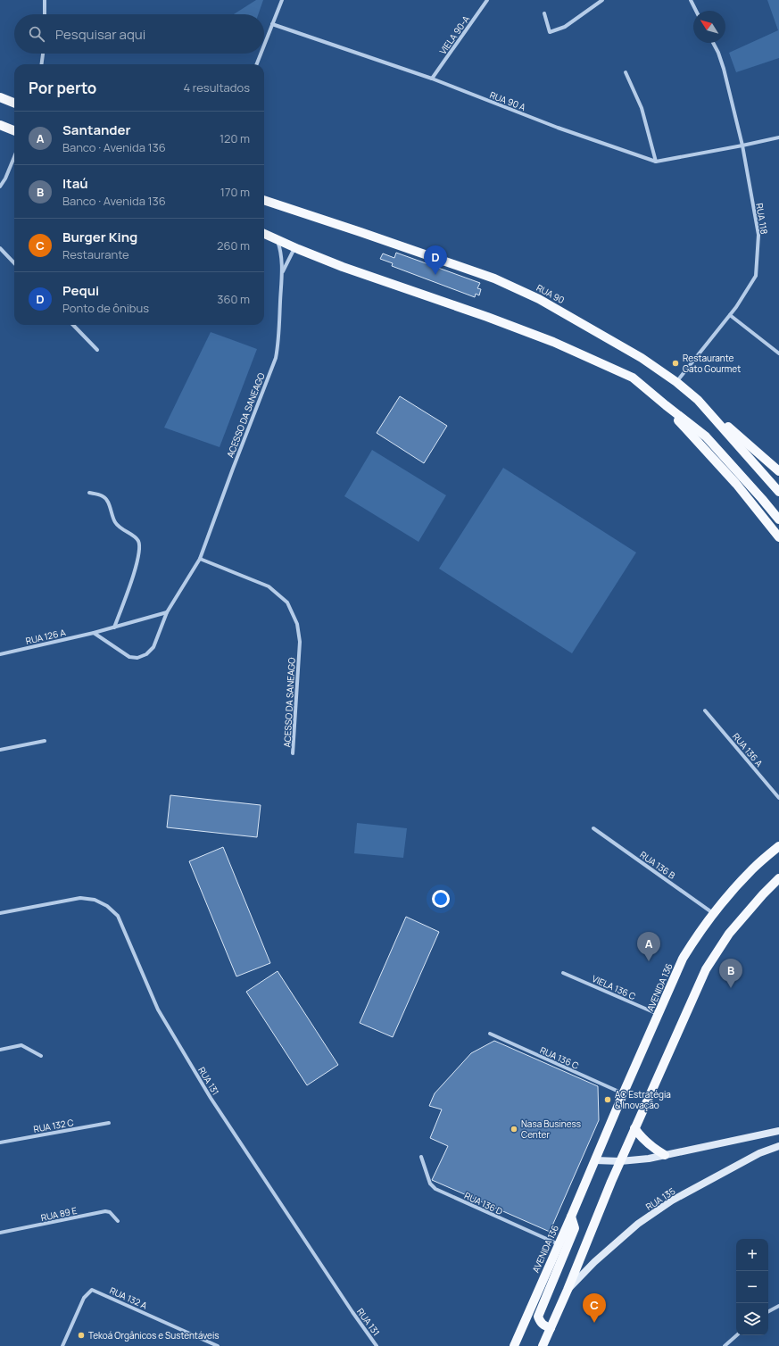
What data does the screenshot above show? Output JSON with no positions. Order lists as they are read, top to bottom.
{
  "streets": {
    "main road": ["RUA 90", "AVENIDA 136", "RUA 135"],
    "street": [
      "VIELA 90-A",
      "RUA 90 A",
      "RUA 118",
      "ACESSO DA SANEAGO",
      "RUA 126 A",
      "RUA 136 A",
      "RUA 136 B",
      "VIELA 136 C",
      "RUA 136 C",
      "RUA 131",
      "RUA 132 C",
      "RUA 136 D",
      "RUA 89 E",
      "RUA 132 A"
    ]
  },
  "crossings": [
    ["VIELA 90-A", "RUA 90 A"],
    ["RUA 90 A", "RUA 118"],
    ["RUA 118", "RUA 90"],
    ["ACESSO DA SANEAGO", "RUA 126 A"],
    ["RUA 136 B", "AVENIDA 136"],
    ["VIELA 136 C", "AVENIDA 136"],
    ["AVENIDA 136", "RUA 136 C"],
    ["AVENIDA 136", "RUA 136 D"]
  ],
  "places": [
    "Restaurante Gato Gourmet",
    "AC Estratégia & Inovação",
    "Nasa Business Center",
    "Tekoá Orgânicos e Sustentáveis"
  ],
  "north": "top left",
  "page": {
    "search": "Pesquisar aqui",
    "heading": ["Por perto", "4 resultados"],
    "list": [
      {
        "mark": "A",
        "name": "Santander",
        "note": "Banco · Avenida 136",
        "value": "120 m"
      },
      {
        "mark": "B",
        "name": "Itaú",
        "note": "Banco · Avenida 136",
        "value": "170 m"
      },
      {
        "mark": "C",
        "name": "Burger King",
        "note": "Restaurante",
        "value": "260 m"
      },
      {
        "mark": "D",
        "name": "Pequi",
        "note": "Ponto de ônibus",
        "value": "360 m"
      }
    ],
    "pins": [
      "D",
      "A",
      "B",
      "C"
    ],
    "map_buttons": ["+", "−"]
  }
}
